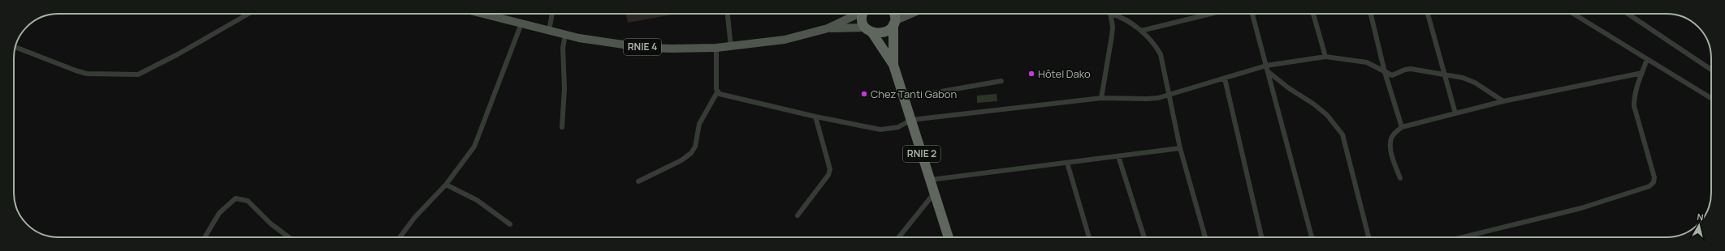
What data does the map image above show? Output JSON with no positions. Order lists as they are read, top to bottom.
{
  "streets": {
    "highway": ["RNIE 2"],
    "main road": ["RNIE 4"]
  },
  "places": ["Hôtel Dako", "Chez Tanti Gabon"],
  "north": "top"
}
